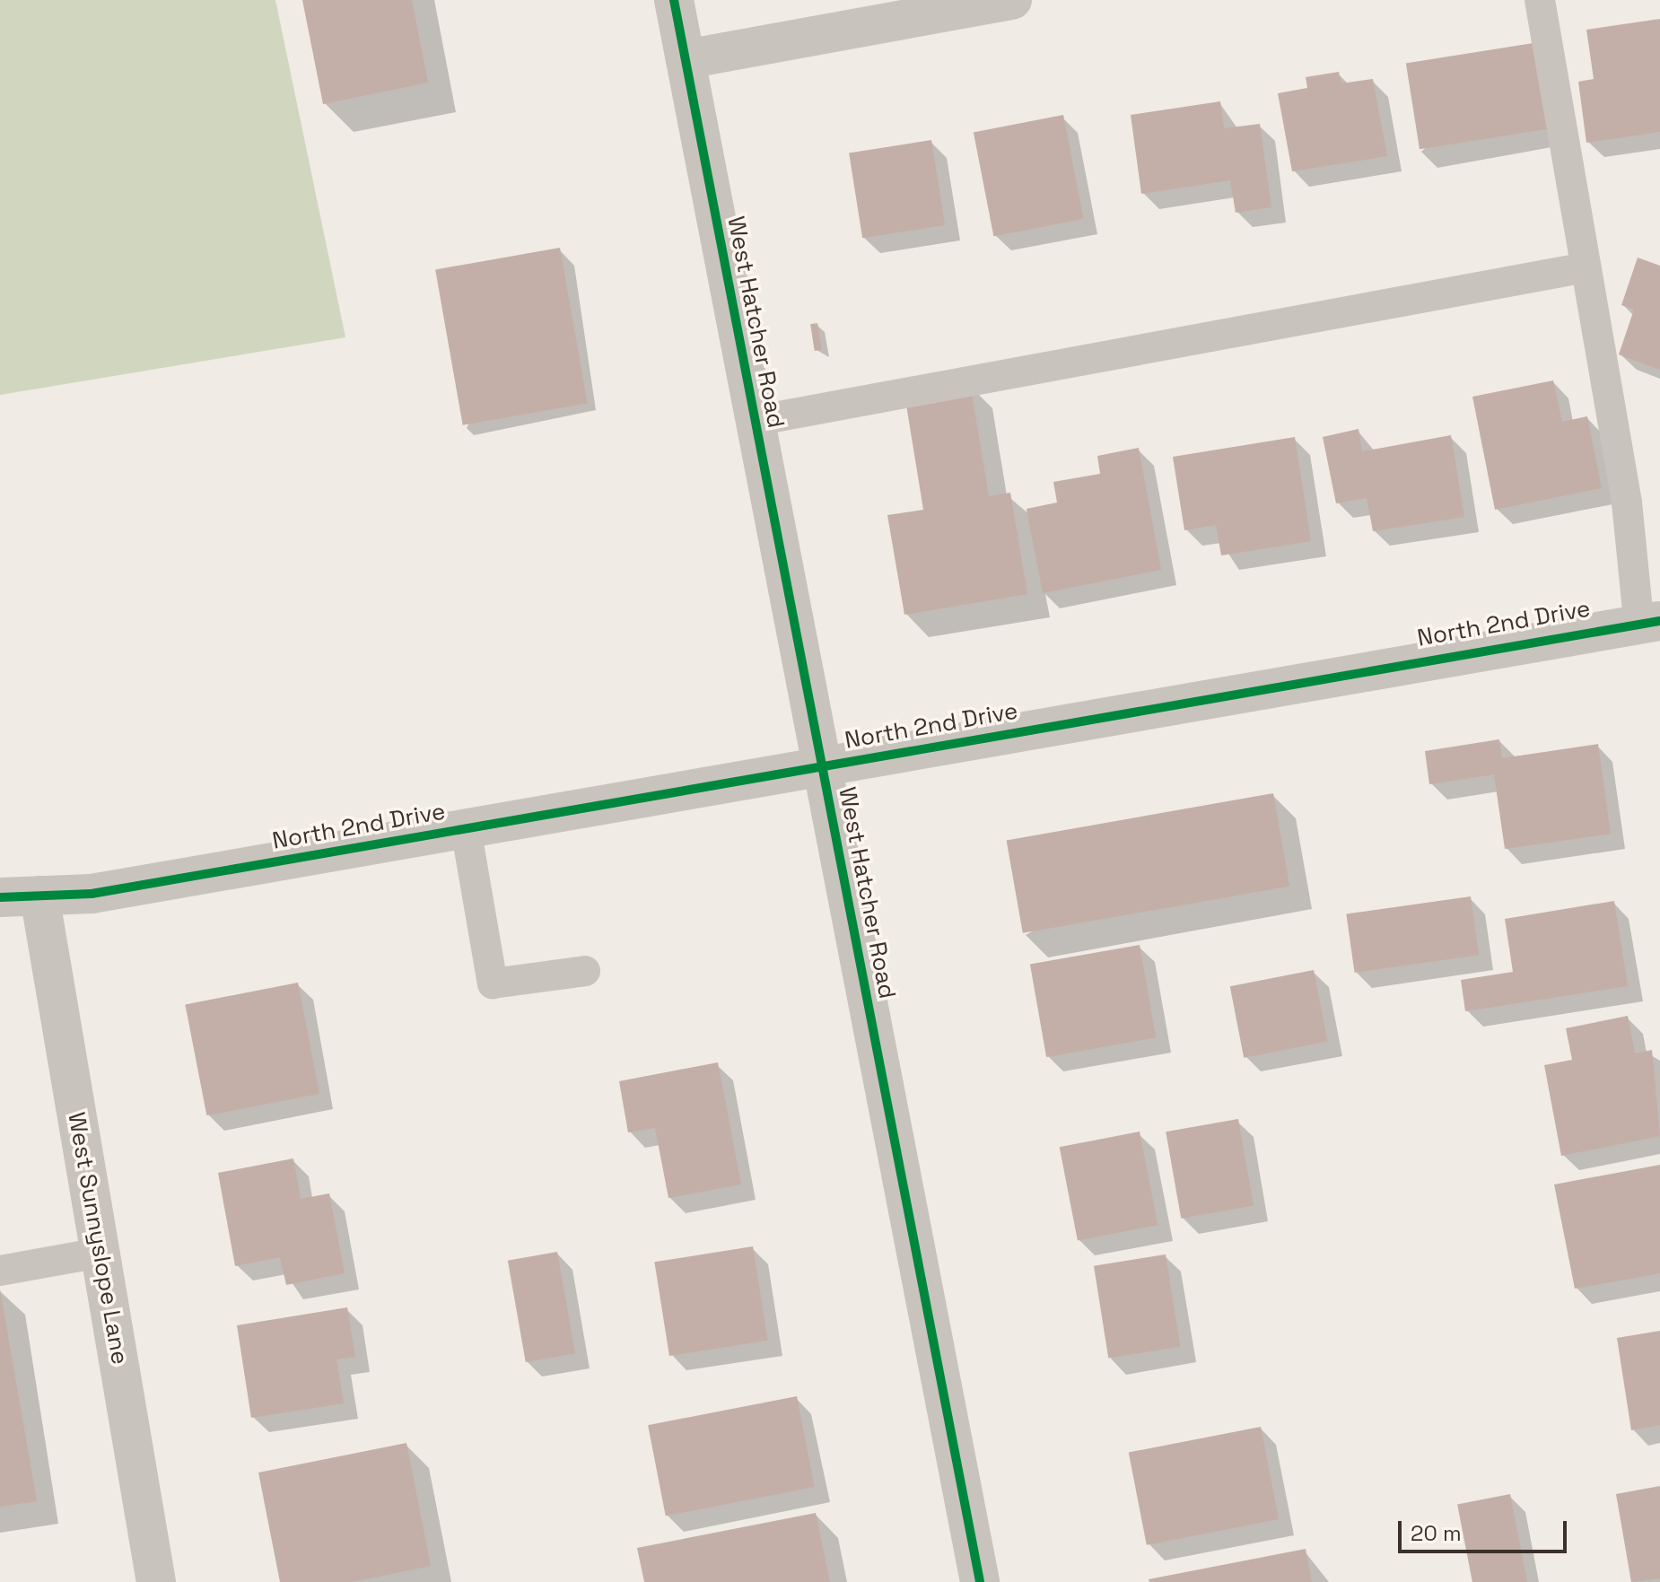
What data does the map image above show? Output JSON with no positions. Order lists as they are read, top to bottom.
{
  "streets": {
    "street": ["West Hatcher Road", "North 2nd Drive", "West Sunnyslope Lane"]
  },
  "crossings": [
    ["West Hatcher Road", "North 2nd Drive"],
    ["North 2nd Drive", "West Sunnyslope Lane"]
  ],
  "scale_bar": "20 m"
}
